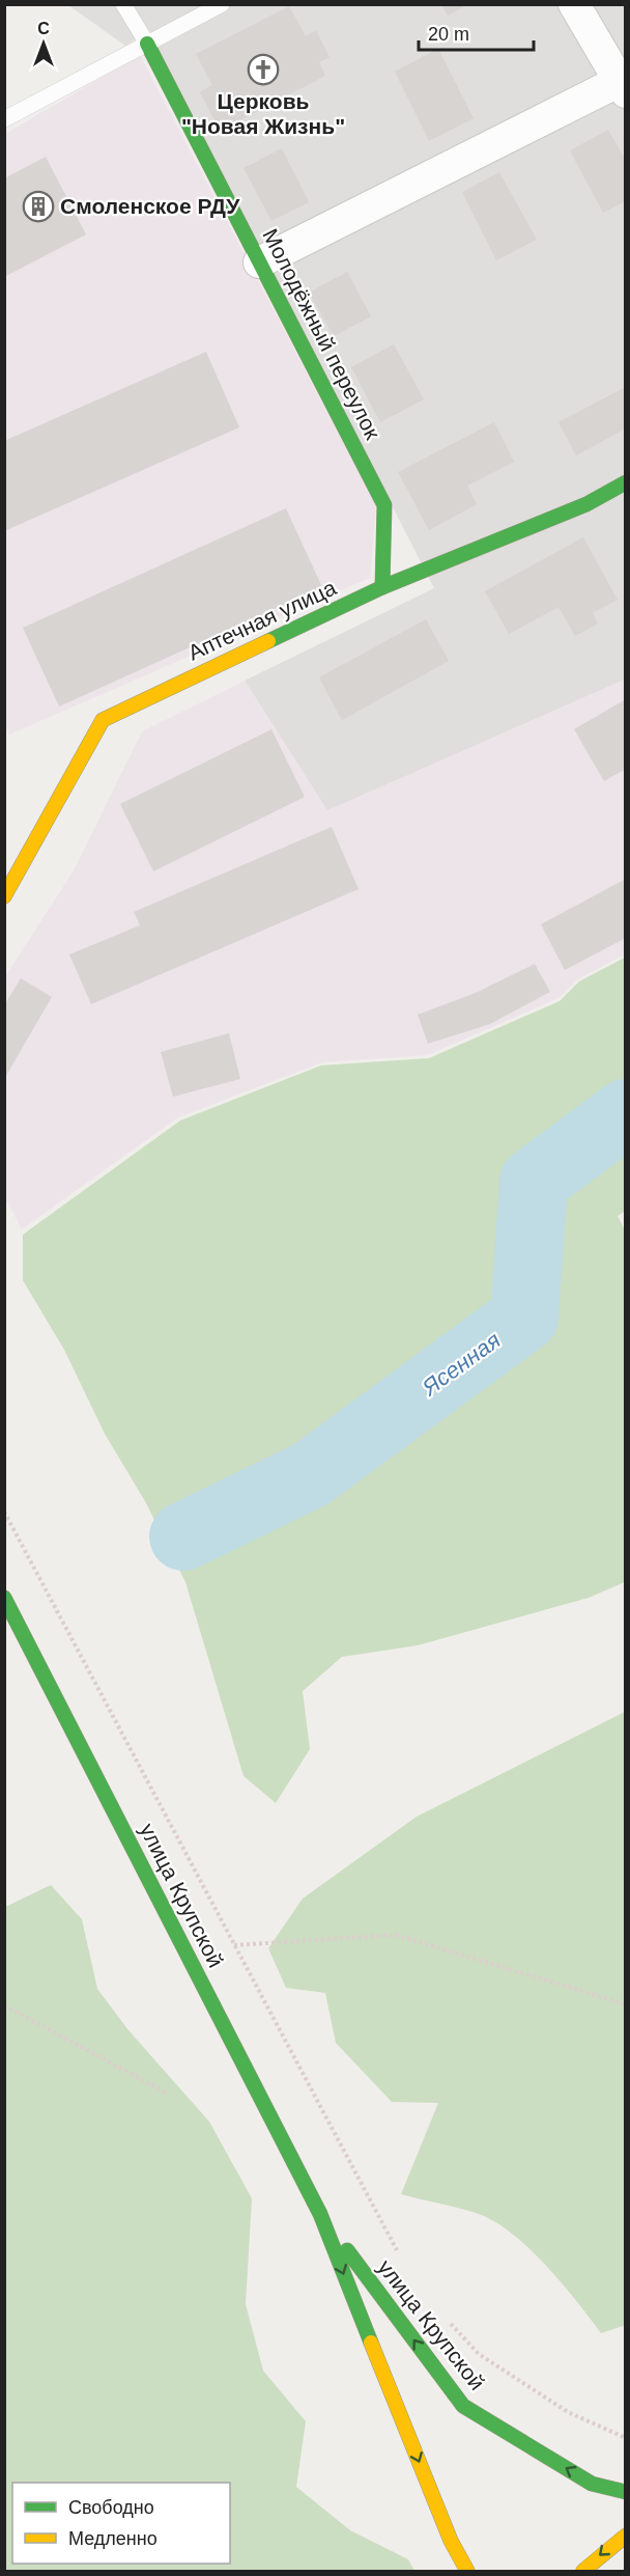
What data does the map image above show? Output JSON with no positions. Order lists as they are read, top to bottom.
{
  "streets": {
    "main road": ["Молодёжный переулок", "Аптечная улица", "улица Крупской"]
  },
  "crossings": [
    ["Молодёжный переулок", "Аптечная улица"]
  ],
  "water": ["Ясенная"],
  "places": {
    "church": ["Церковь \"Новая Жизнь\""],
    "building": ["Смоленское РДУ"]
  },
  "legend": ["Свободно", "Медленно"],
  "scale_bar": "20 m",
  "north": "top"
}
